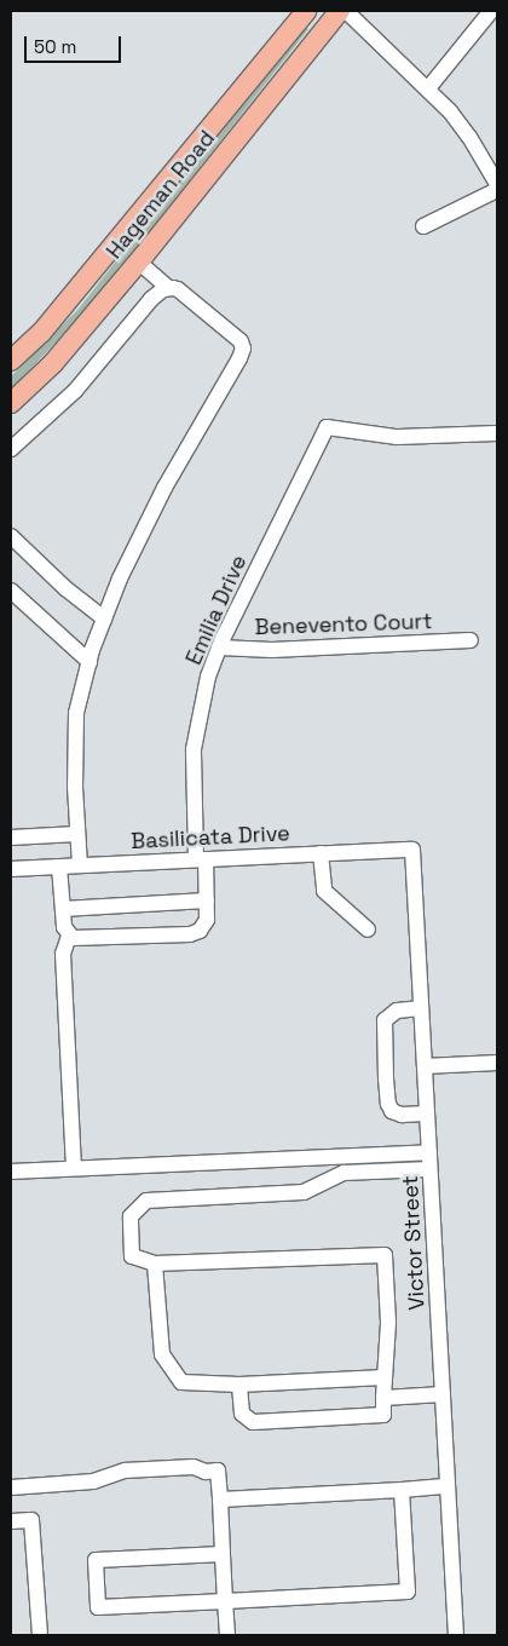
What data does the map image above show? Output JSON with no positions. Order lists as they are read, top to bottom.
{
  "streets": {
    "main road": ["Hageman Road"],
    "street": [
      "Emilia Drive",
      "Benevento Court",
      "Basilicata Drive",
      "Victor Street"
    ]
  },
  "crossings": [
    ["Emilia Drive", "Benevento Court"],
    ["Emilia Drive", "Basilicata Drive"],
    ["Basilicata Drive", "Victor Street"]
  ],
  "scale_bar": "50 m"
}
